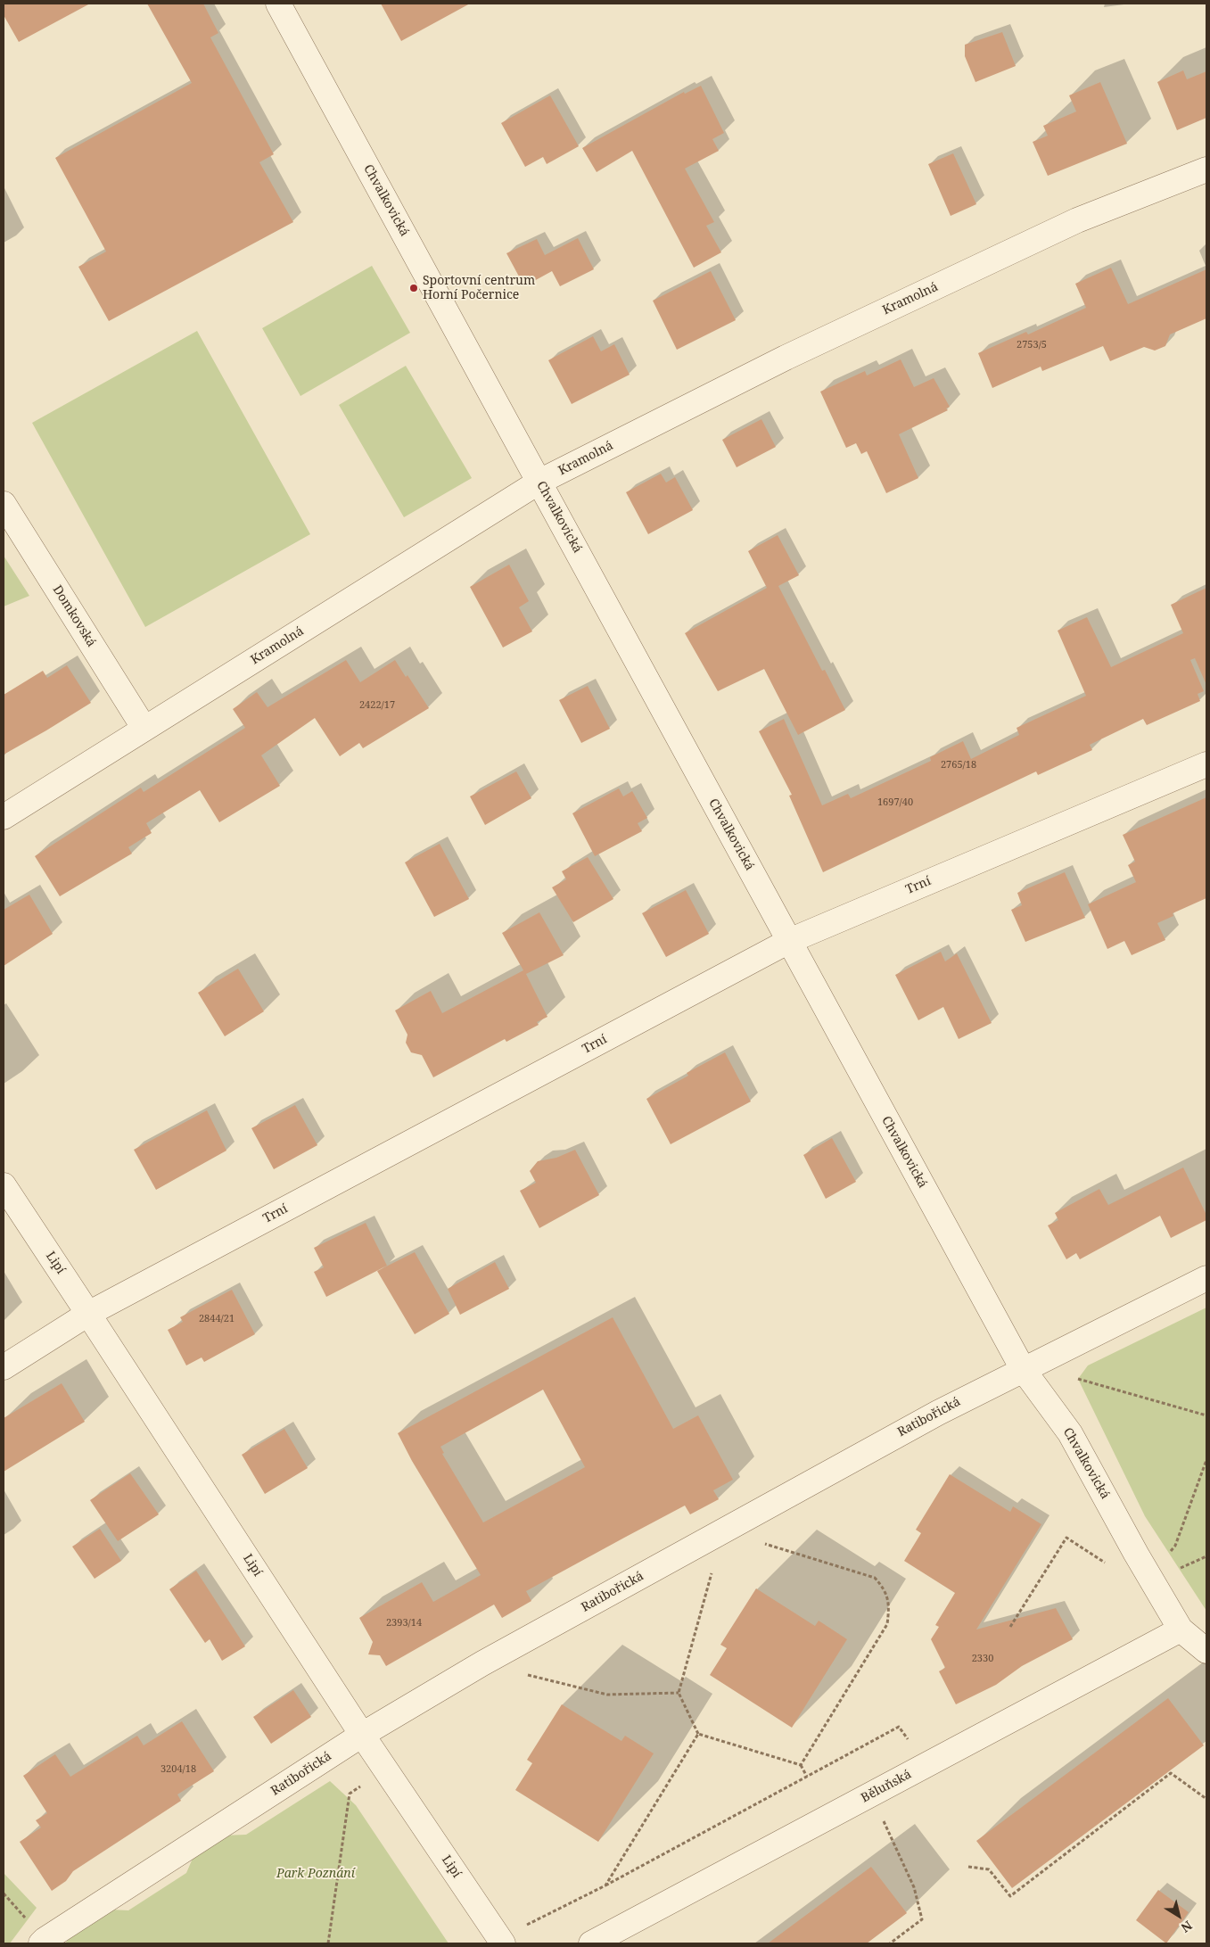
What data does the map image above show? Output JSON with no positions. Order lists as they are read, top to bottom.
{
  "streets": {
    "street": [
      "Chvalkovická",
      "Kramolná",
      "Domkovská",
      "Trní",
      "Lipí",
      "Ratibořická",
      "Běluňská"
    ]
  },
  "crossings": [
    ["Chvalkovická", "Kramolná"],
    ["Chvalkovická", "Trní"],
    ["Chvalkovická", "Ratibořická"],
    ["Chvalkovická", "Běluňská"],
    ["Kramolná", "Domkovská"],
    ["Trní", "Lipí"],
    ["Lipí", "Ratibořická"]
  ],
  "parks": ["Park Poznání"],
  "places": ["Sportovní centrum Horní Počernice"],
  "house_numbers": [
    "2753/5",
    "2422/17",
    "2765/18",
    "1697/40",
    "2844/21",
    "2393/14",
    "2330",
    "3204/18"
  ],
  "north": "bottom right"
}
